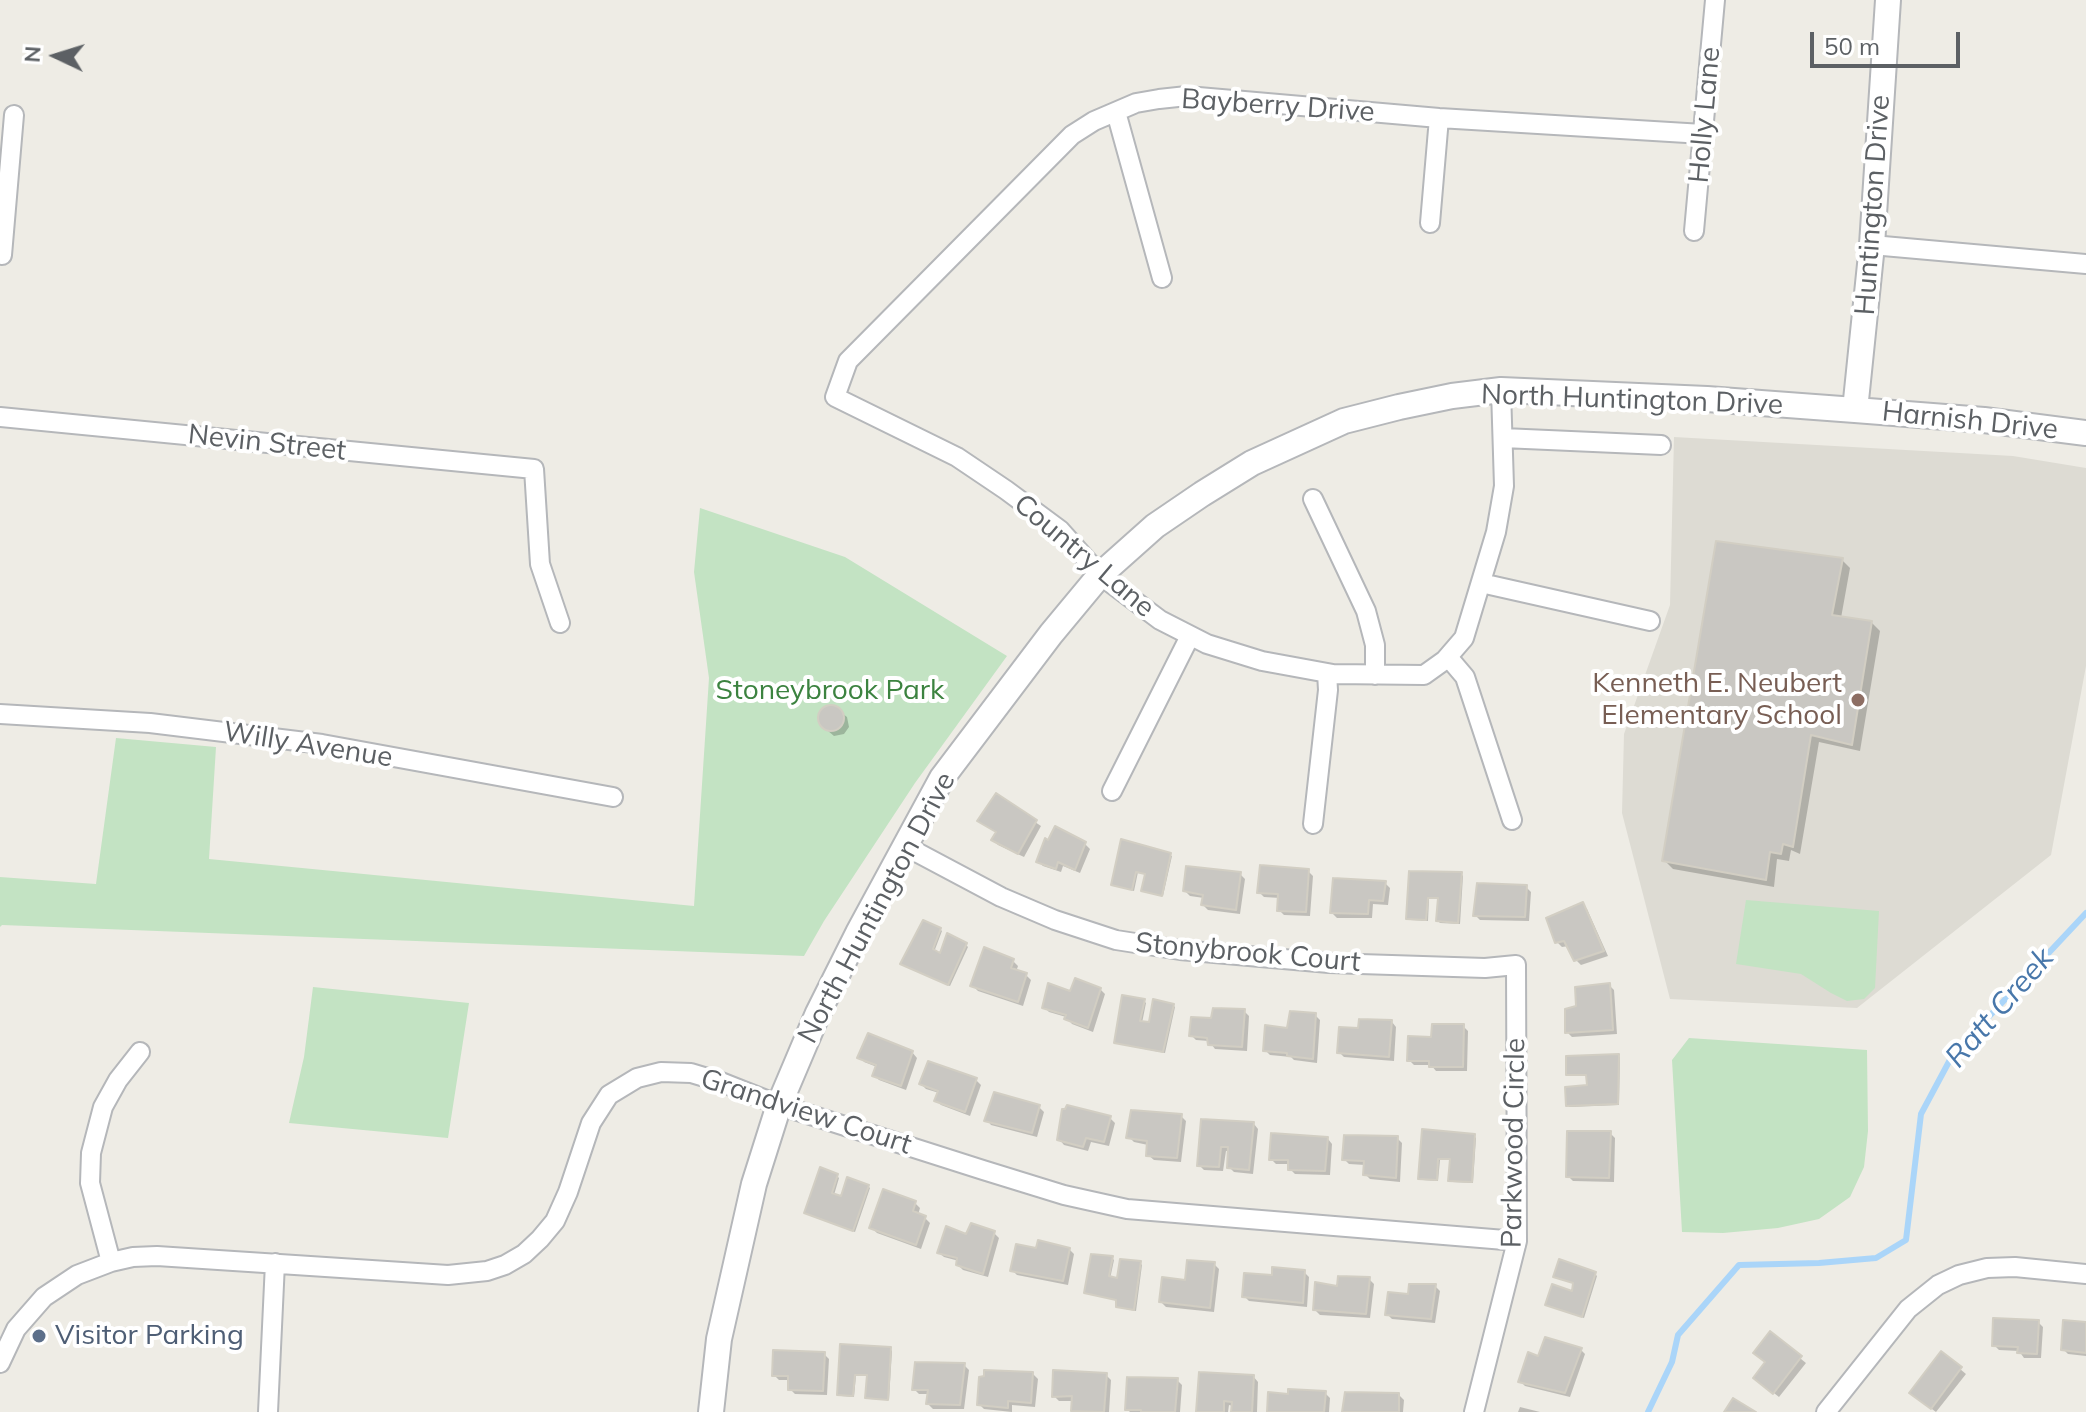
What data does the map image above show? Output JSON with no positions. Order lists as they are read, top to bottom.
{
  "streets": {
    "street": [
      "Bayberry Drive",
      "Holly Lane",
      "Huntington Drive",
      "North Huntington Drive",
      "Harnish Drive",
      "Nevin Street",
      "Country Lane",
      "Willy Avenue",
      "Stonybrook Court",
      "Grandview Court",
      "Parkwood Circle"
    ]
  },
  "crossings": [
    ["Bayberry Drive", "Holly Lane"],
    ["Bayberry Drive", "Country Lane"],
    ["Huntington Drive", "North Huntington Drive"],
    ["Huntington Drive", "Harnish Drive"],
    ["North Huntington Drive", "Harnish Drive"],
    ["North Huntington Drive", "Country Lane"],
    ["North Huntington Drive", "Stonybrook Court"],
    ["North Huntington Drive", "Grandview Court"],
    ["Stonybrook Court", "Parkwood Circle"],
    ["Grandview Court", "Parkwood Circle"]
  ],
  "water": ["Ratt Creek"],
  "parks": ["Stoneybrook Park"],
  "places": ["Kenneth E. Neubert Elementary School", "Visitor Parking"],
  "scale_bar": "50 m",
  "north": "left"
}
